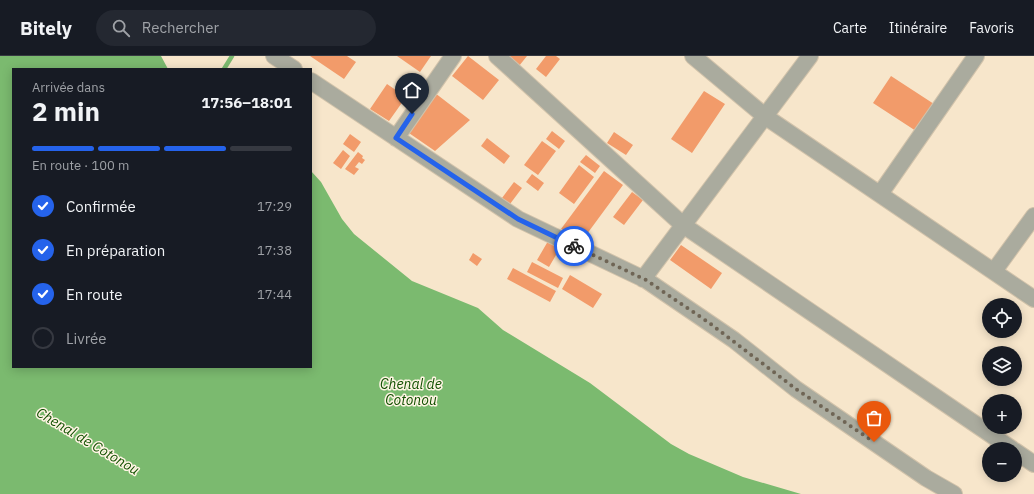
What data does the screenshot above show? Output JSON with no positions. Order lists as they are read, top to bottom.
{
  "water": ["Chenal de Cotonou"],
  "page": {
    "header": "Bitely",
    "search": "Rechercher",
    "nav": ["Carte", "Itinéraire", "Favoris"],
    "heading": ["2 min", "Arrivée dans", "17:56–18:01"],
    "bar": "En route · 100 m",
    "list": [
      ["Confirmée", "17:29"],
      ["En préparation", "17:38"],
      ["En route", "17:44"],
      "Livrée"
    ],
    "map_buttons": ["+", "−"]
  }
}
